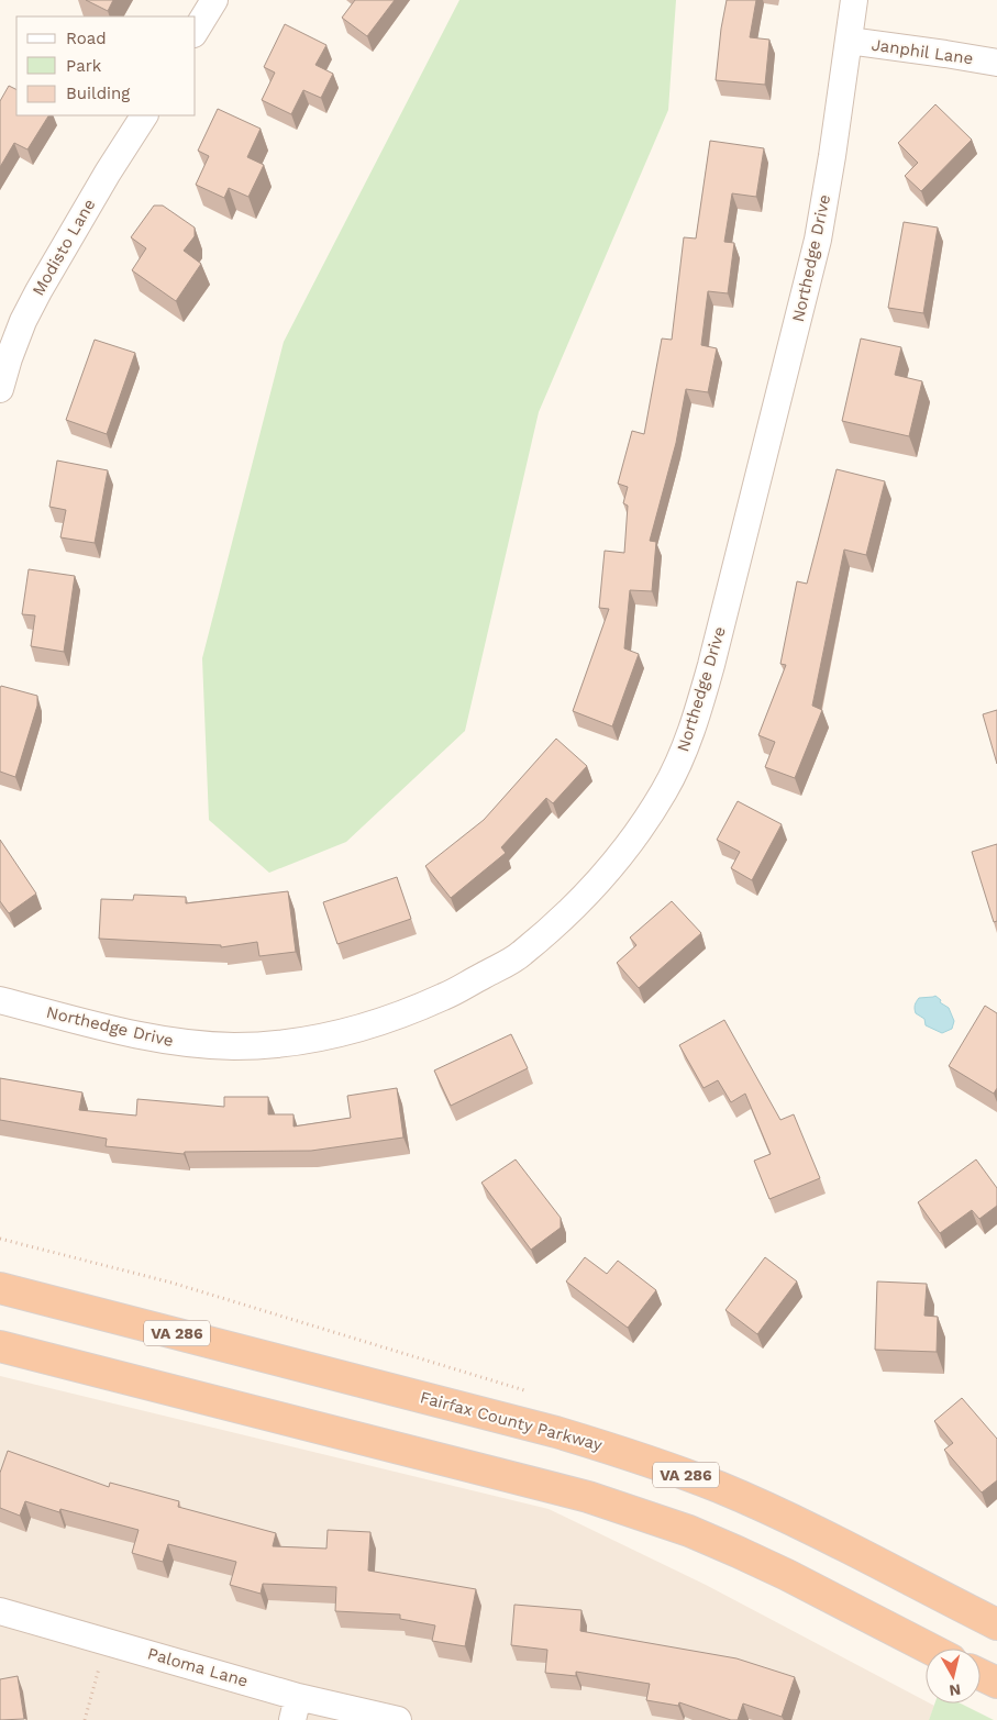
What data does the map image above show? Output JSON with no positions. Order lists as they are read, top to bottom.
{
  "streets": {
    "highway": ["VA 286", "Fairfax County Parkway"],
    "street": [
      "Janphil Lane",
      "Modisto Lane",
      "Northedge Drive",
      "Paloma Lane"
    ]
  },
  "crossings": [
    ["Janphil Lane", "Northedge Drive"]
  ],
  "legend": ["Road", "Park", "Building"],
  "north": "bottom"
}
